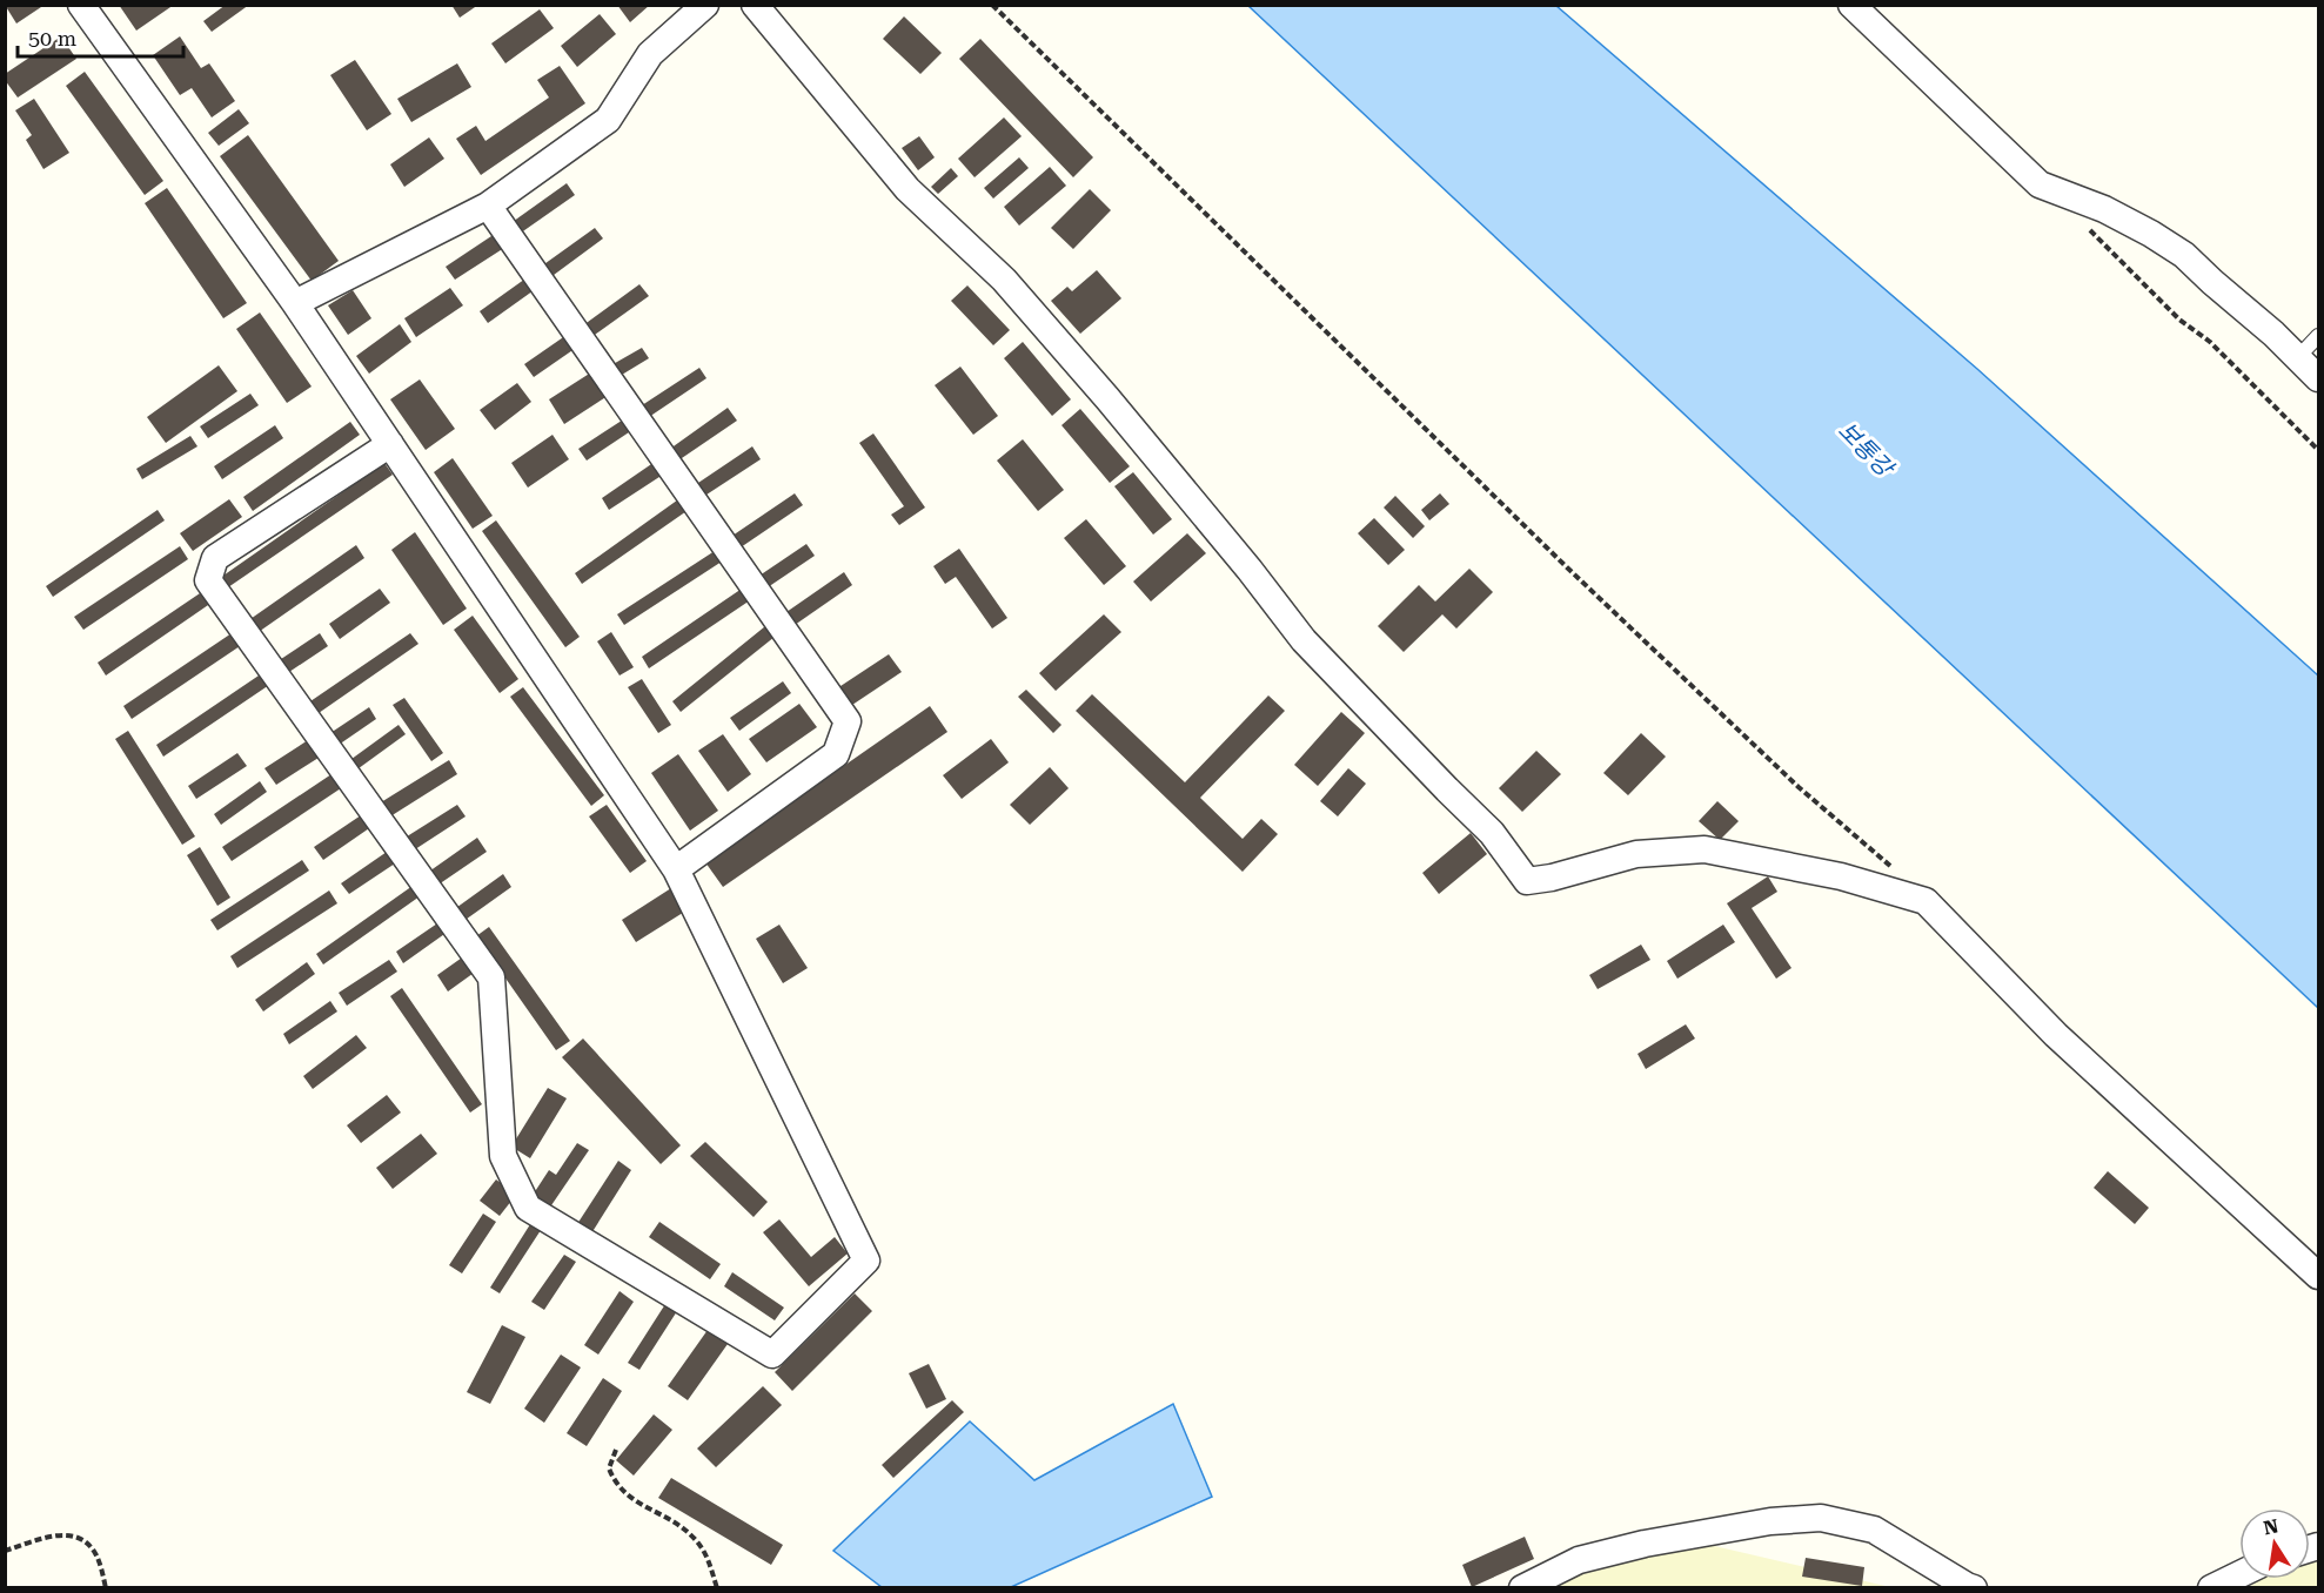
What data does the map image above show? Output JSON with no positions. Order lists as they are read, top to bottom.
{
  "water": ["보통강"],
  "scale_bar": "50 m",
  "north": "top"
}
